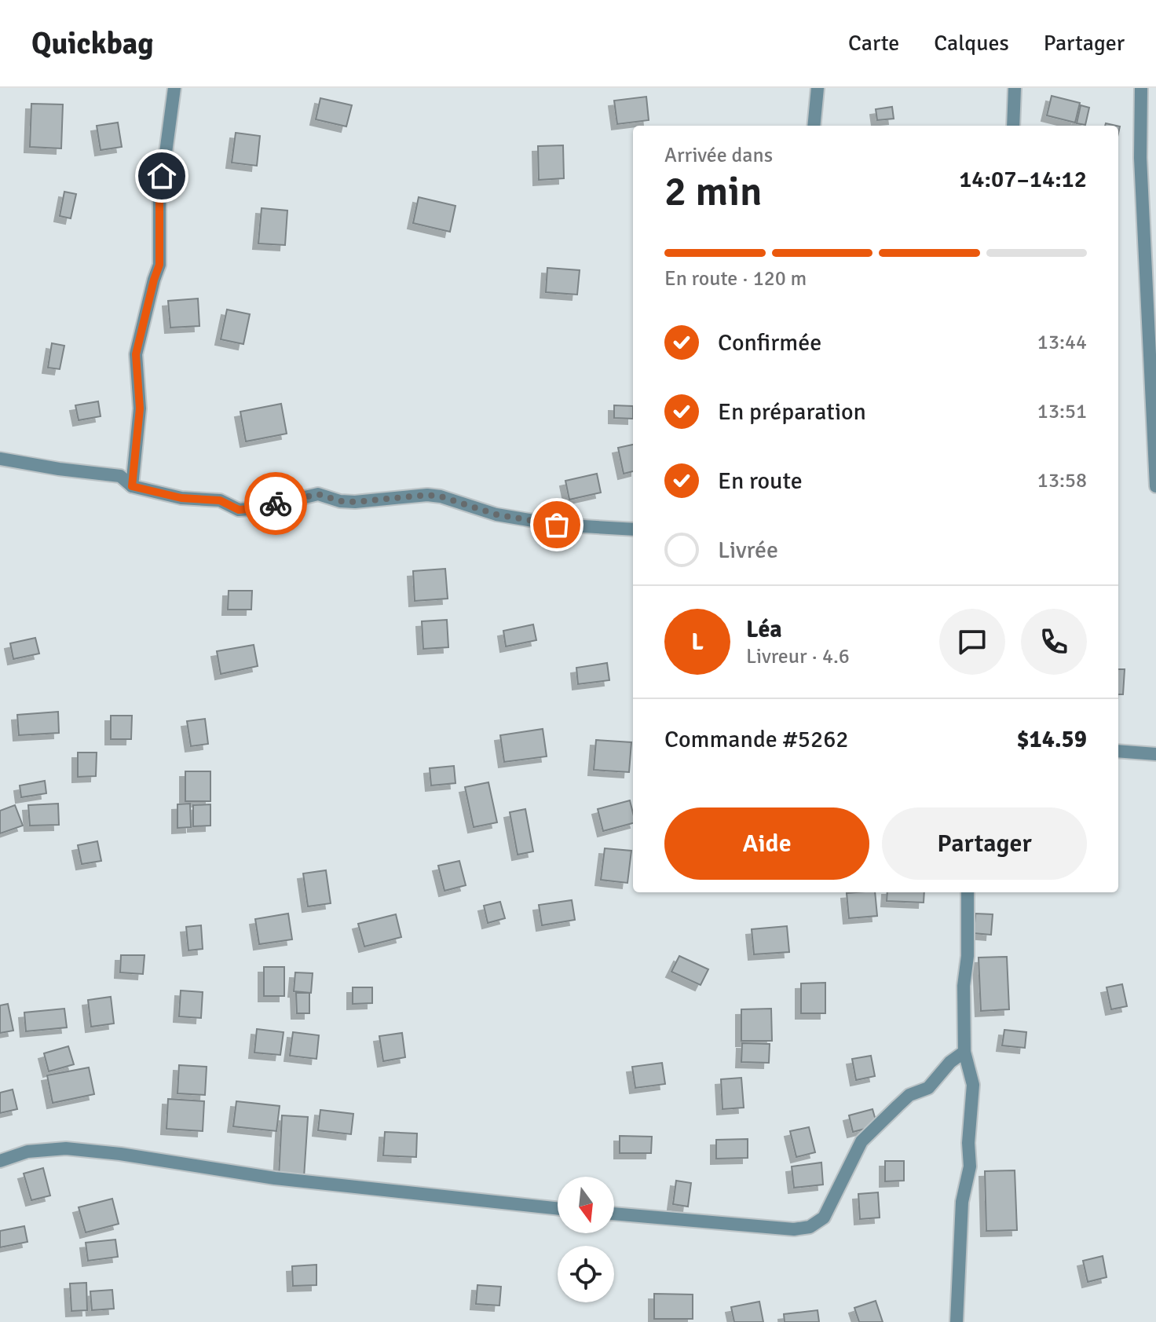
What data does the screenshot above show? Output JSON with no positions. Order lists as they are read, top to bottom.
{
  "north": "bottom",
  "page": {
    "header": "Quickbag",
    "nav": ["Carte", "Calques", "Partager"],
    "heading": ["2 min", "Arrivée dans", "14:07–14:12"],
    "panel": [
      "Léa",
      "Livreur · 4.6",
      "Commande #5262",
      "$14.59"
    ],
    "bar": "En route · 120 m",
    "list": [
      ["Confirmée", "13:44"],
      ["En préparation", "13:51"],
      ["En route", "13:58"],
      "Livrée"
    ],
    "round": "L",
    "buttons": ["Aide", "Partager"]
  }
}
